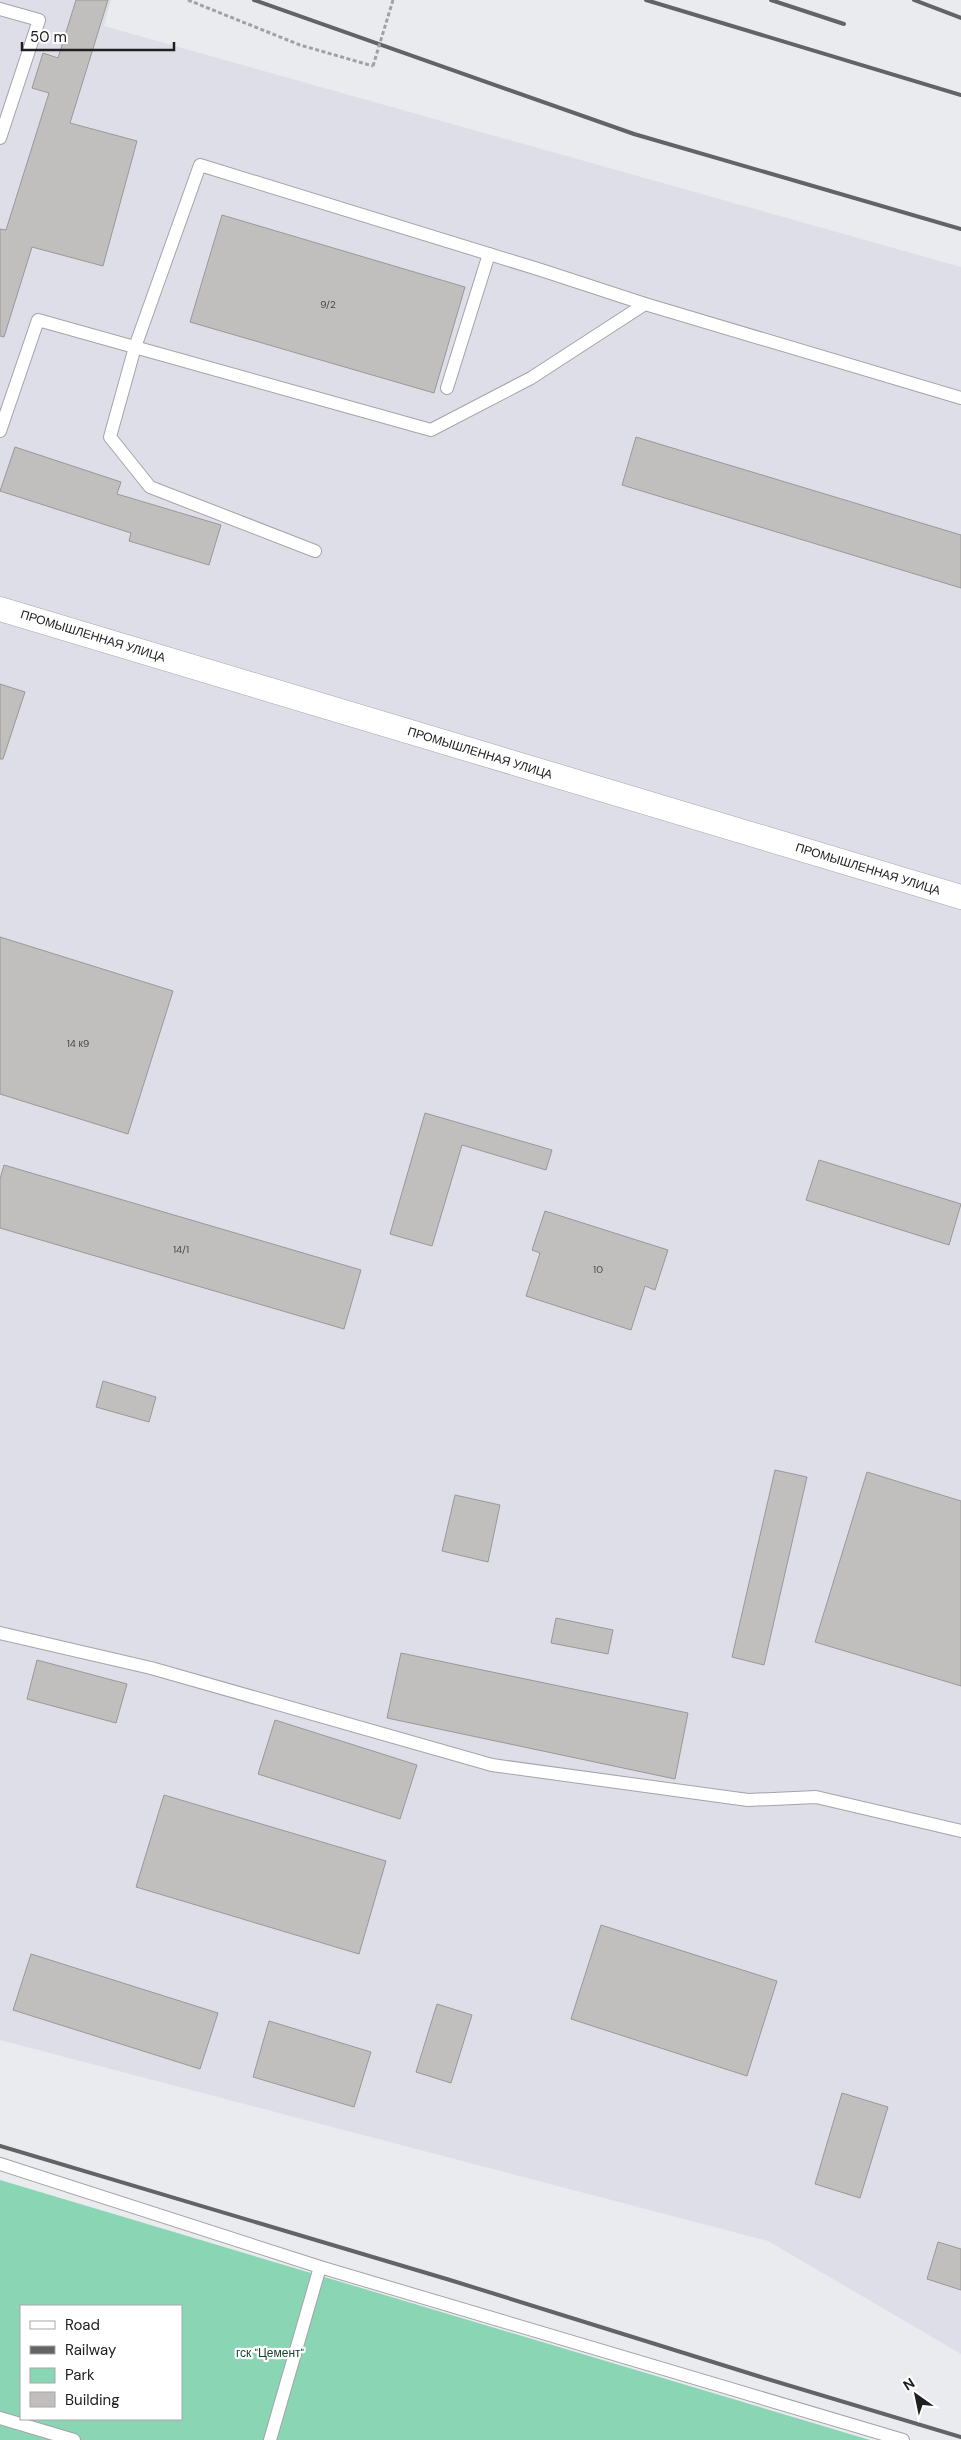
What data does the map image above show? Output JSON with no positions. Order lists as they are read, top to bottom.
{
  "streets": {
    "street": ["ПРОМЫШЛЕННАЯ УЛИЦА"]
  },
  "parks": ["гск \"Цемент\""],
  "house_numbers": [
    "9/2",
    "14 к9",
    "14/1",
    "10"
  ],
  "legend": [
    "Road",
    "Railway",
    "Park",
    "Building"
  ],
  "scale_bar": "50 m",
  "north": "top left"
}
